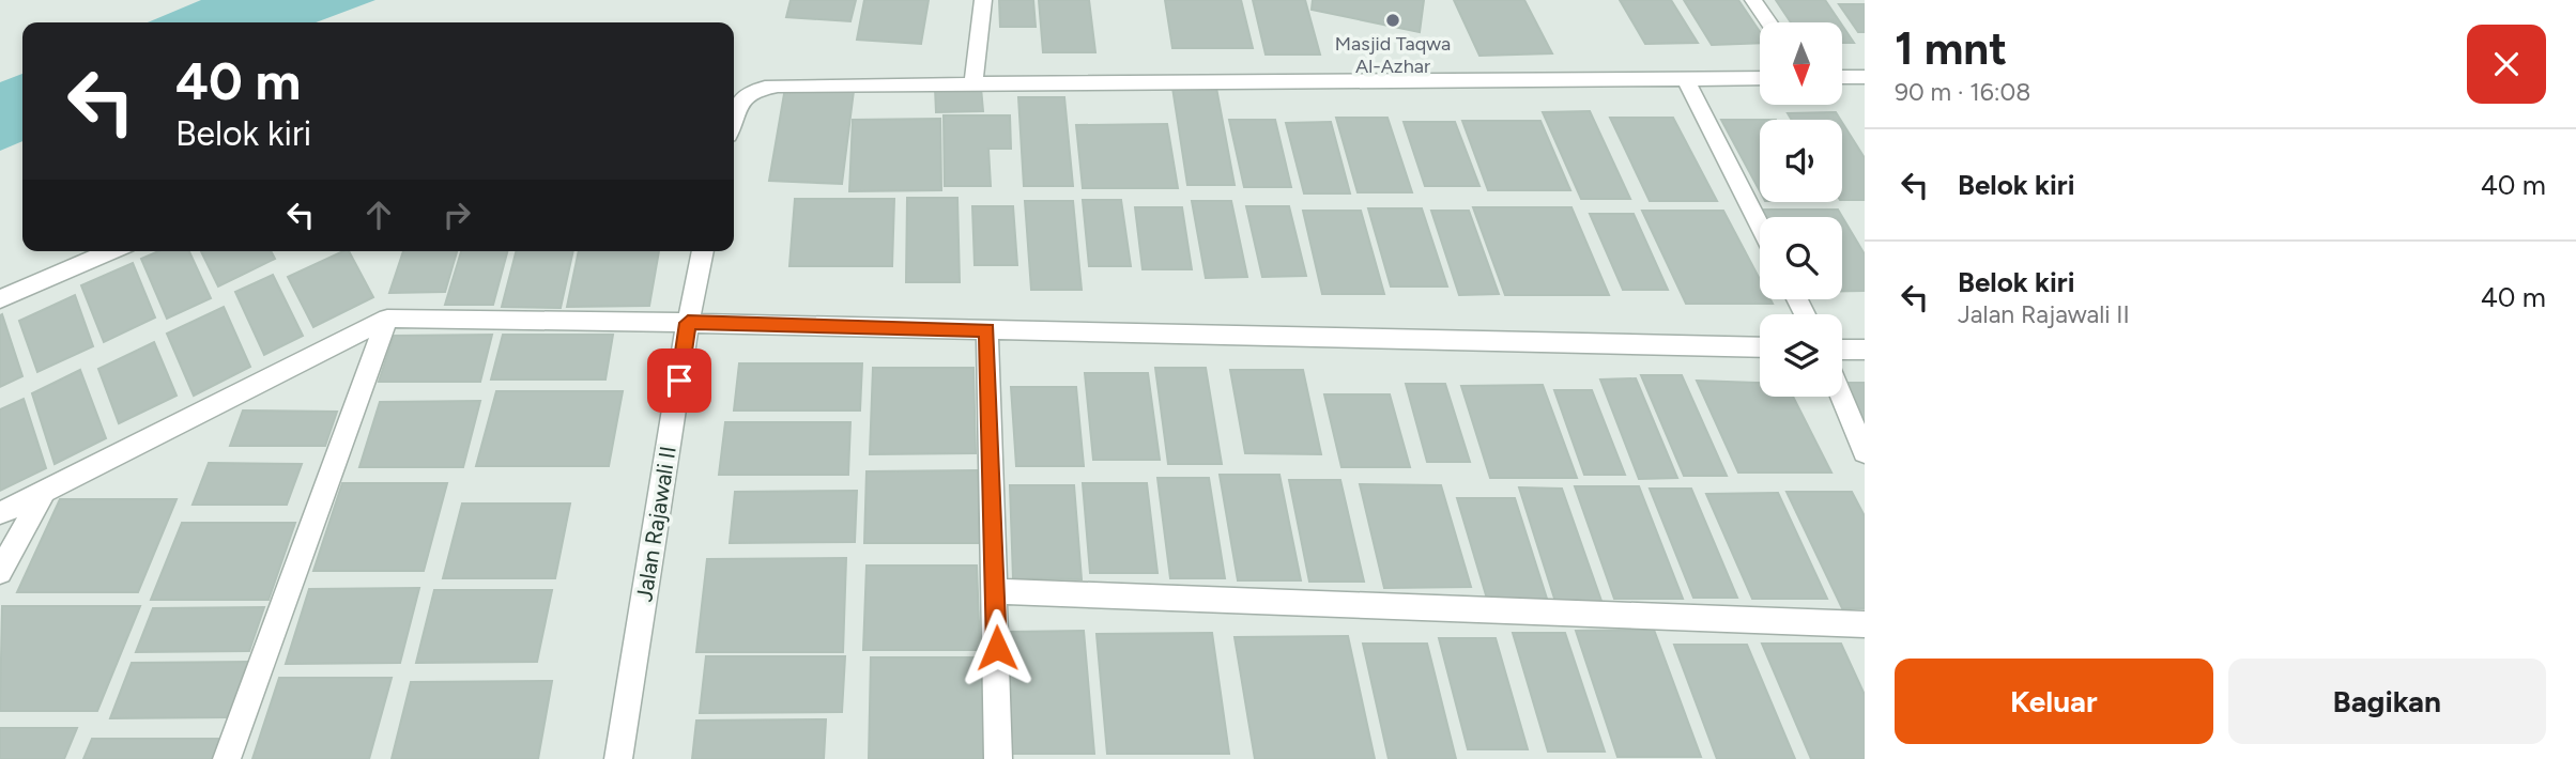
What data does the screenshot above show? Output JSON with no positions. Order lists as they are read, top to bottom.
{
  "streets": {
    "street": ["Jalan Rajawali II"]
  },
  "places": ["Masjid Taqwa Al-Azhar"],
  "north": "bottom",
  "page": {
    "heading": ["1 mnt", "90 m · 16:08"],
    "turn": ["40 m", "Belok kiri"],
    "list": [
      {
        "name": "Belok kiri",
        "value": "40 m"
      },
      {
        "name": "Belok kiri",
        "note": "Jalan Rajawali II",
        "value": "40 m"
      }
    ],
    "buttons": ["Keluar", "Bagikan"]
  }
}
